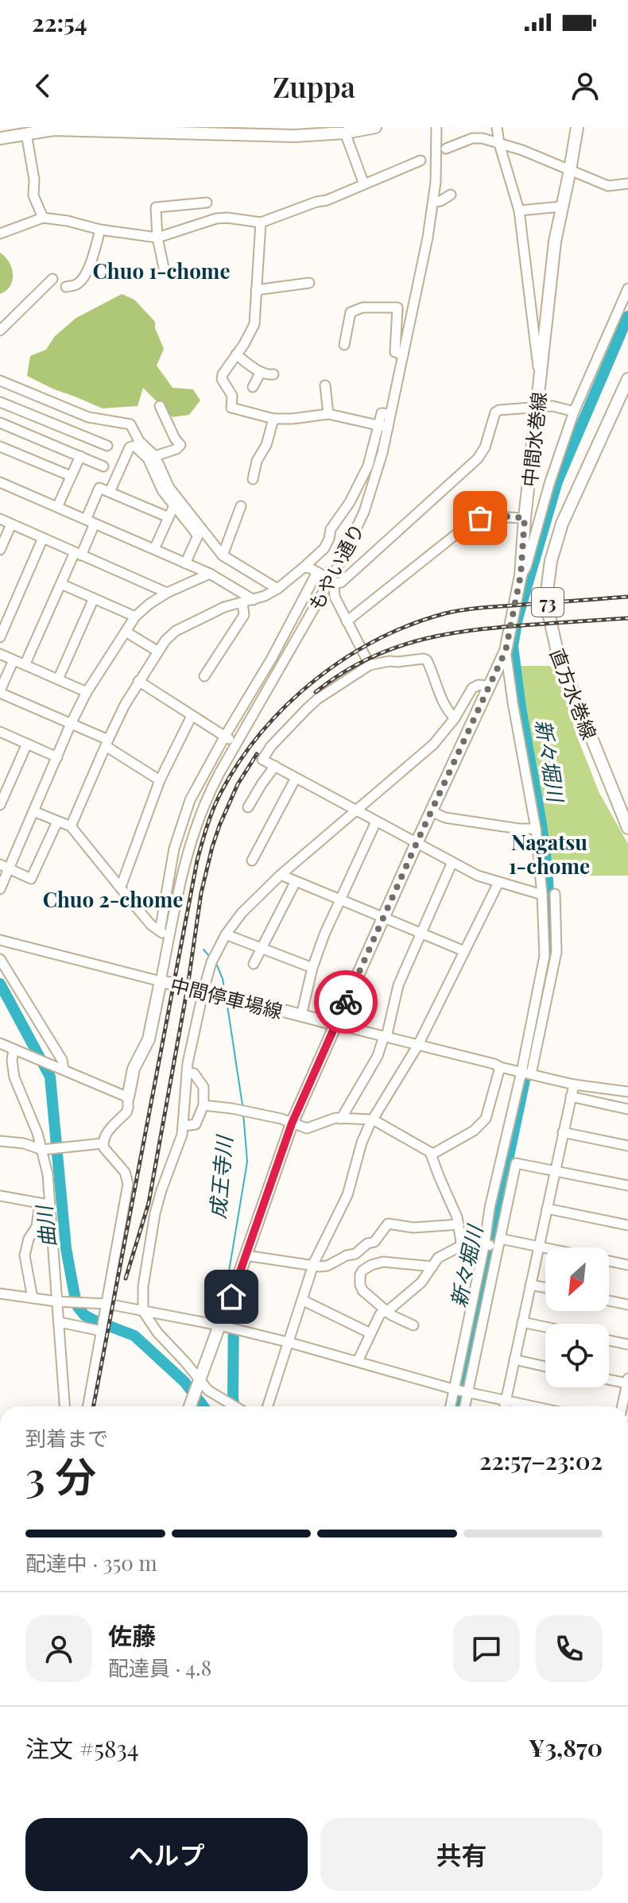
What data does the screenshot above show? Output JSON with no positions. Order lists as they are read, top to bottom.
{
  "streets": {
    "main road": [
      "中間水巻線",
      "73",
      "直方水巻線",
      "中間停車場線"
    ],
    "street": ["もやい通り"]
  },
  "crossings": [
    ["中間水巻線", "中間停車場線"],
    ["もやい通り", "中間停車場線"]
  ],
  "districts": ["Chuo 1-chome", "Nagatsu 1-chome", "Chuo 2-chome"],
  "water": ["新々堀川", "成王寺川", "曲川"],
  "north": "bottom left",
  "page": {
    "status": "22:54",
    "header": "Zuppa",
    "heading": ["3 分", "到着まで", "22:57–23:02"],
    "panel": [
      "佐藤",
      "配達員 · 4.8",
      "注文 #5834",
      "¥3,870"
    ],
    "bar": "配達中 · 350 m",
    "buttons": ["ヘルプ", "共有"]
  }
}
